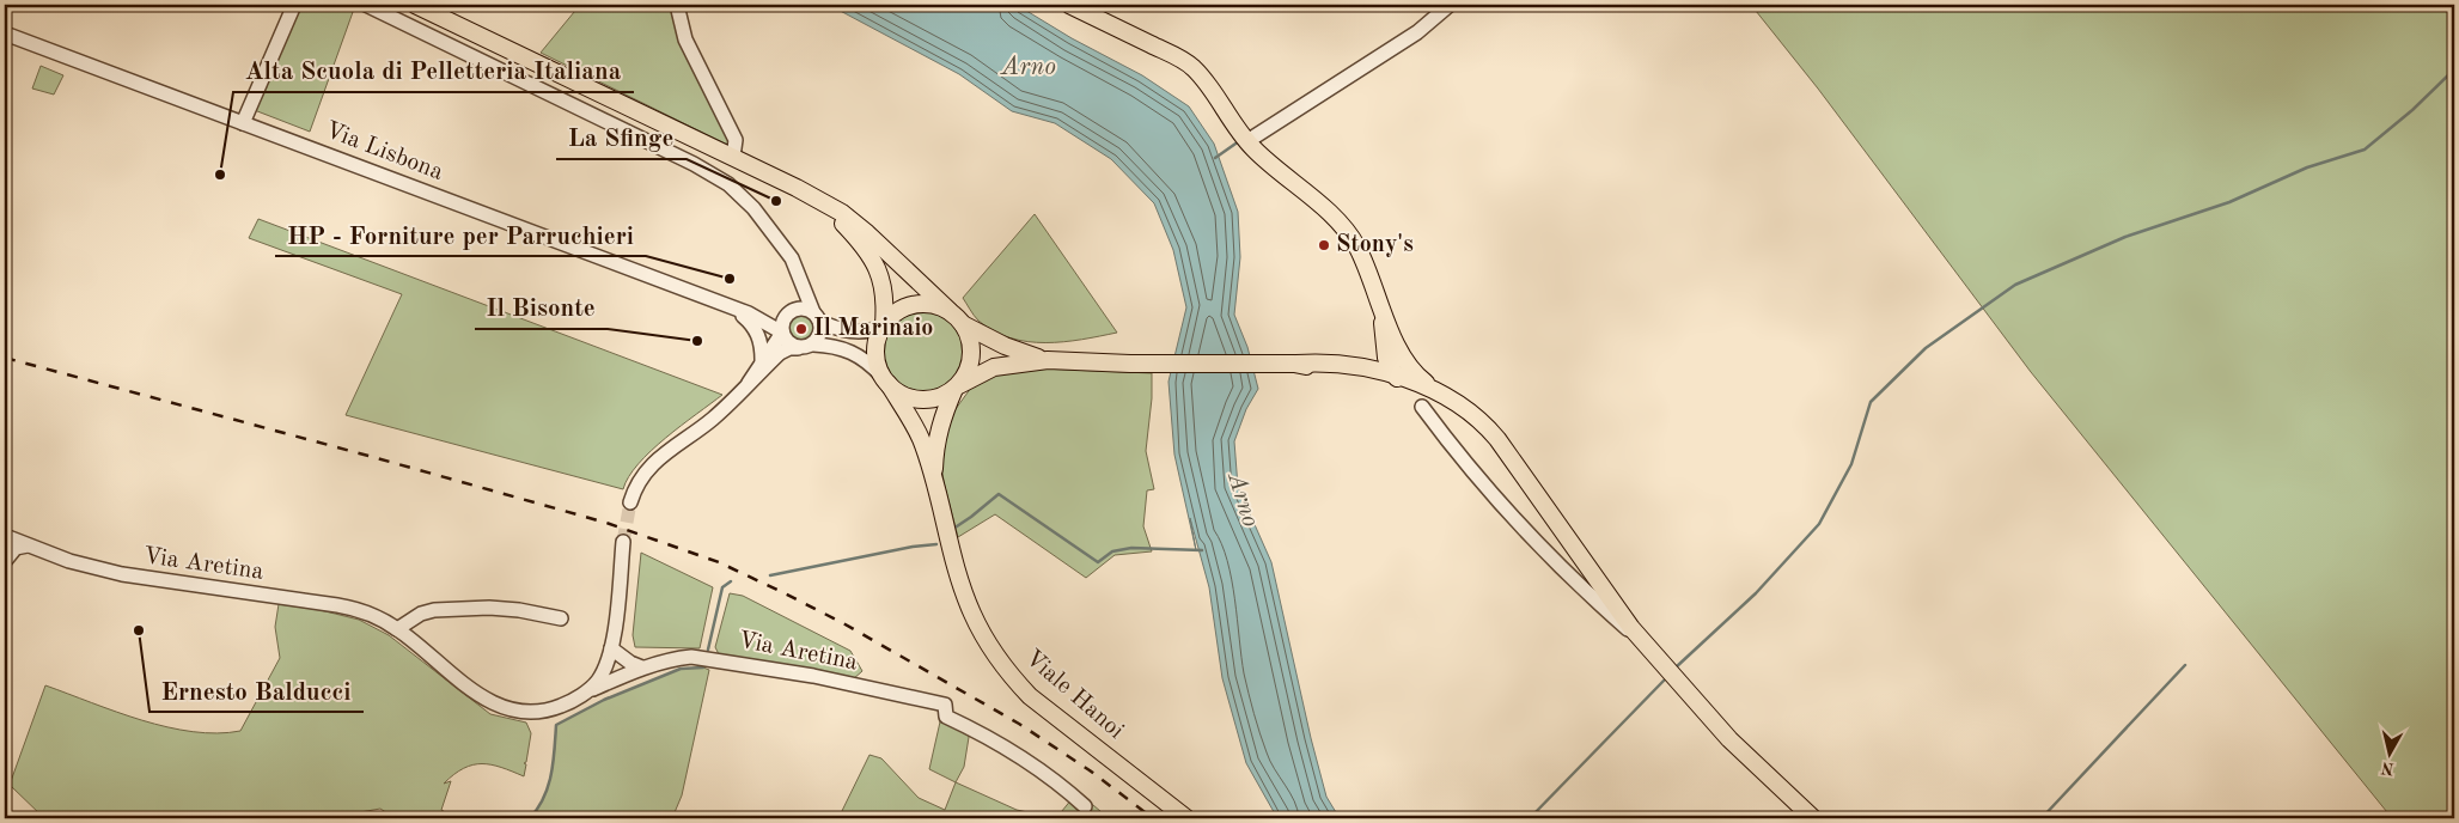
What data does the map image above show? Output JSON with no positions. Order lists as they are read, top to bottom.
{
  "streets": {
    "main road": ["Viale Hanoi"],
    "street": ["Via Lisbona", "Via Aretina"]
  },
  "crossings": [
    ["Via Lisbona", "Viale Hanoi"]
  ],
  "water": ["Arno"],
  "places": [
    "Alta Scuola di Pelletteria Italiana",
    "La Sfinge",
    "Stony's",
    "HP - Forniture per Parruchieri",
    "Il Marinaio",
    "Il Bisonte",
    "Ernesto Balducci"
  ],
  "north": "bottom"
}
